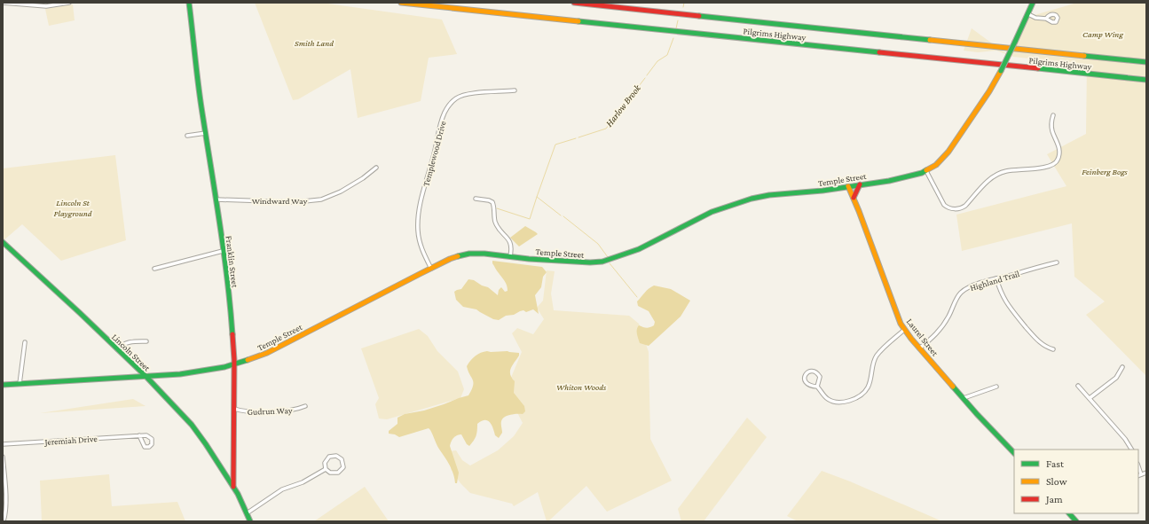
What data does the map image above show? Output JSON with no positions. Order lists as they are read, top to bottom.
{
  "streets": {
    "main road": [
      "Pilgrims Highway",
      "Temple Street",
      "Franklin Street",
      "Laurel Street",
      "Lincoln Street"
    ],
    "street": [
      "Templewood Drive",
      "Windward Way",
      "Highland Trail",
      "Gudrun Way",
      "Jeremiah Drive"
    ]
  },
  "crossings": [
    ["Templewood Drive", "Temple Street"],
    ["Temple Street", "Franklin Street"],
    ["Temple Street", "Laurel Street"],
    ["Temple Street", "Lincoln Street"],
    ["Windward Way", "Franklin Street"],
    ["Franklin Street", "Lincoln Street"],
    ["Franklin Street", "Gudrun Way"],
    ["Highland Trail", "Laurel Street"]
  ],
  "water": ["Harlow Brook"],
  "parks": [
    "Camp Wing",
    "Smith Land",
    "Feinberg Bogs",
    "Lincoln St Playground",
    "Whiton Woods"
  ],
  "legend": ["Fast", "Slow", "Jam"]
}
